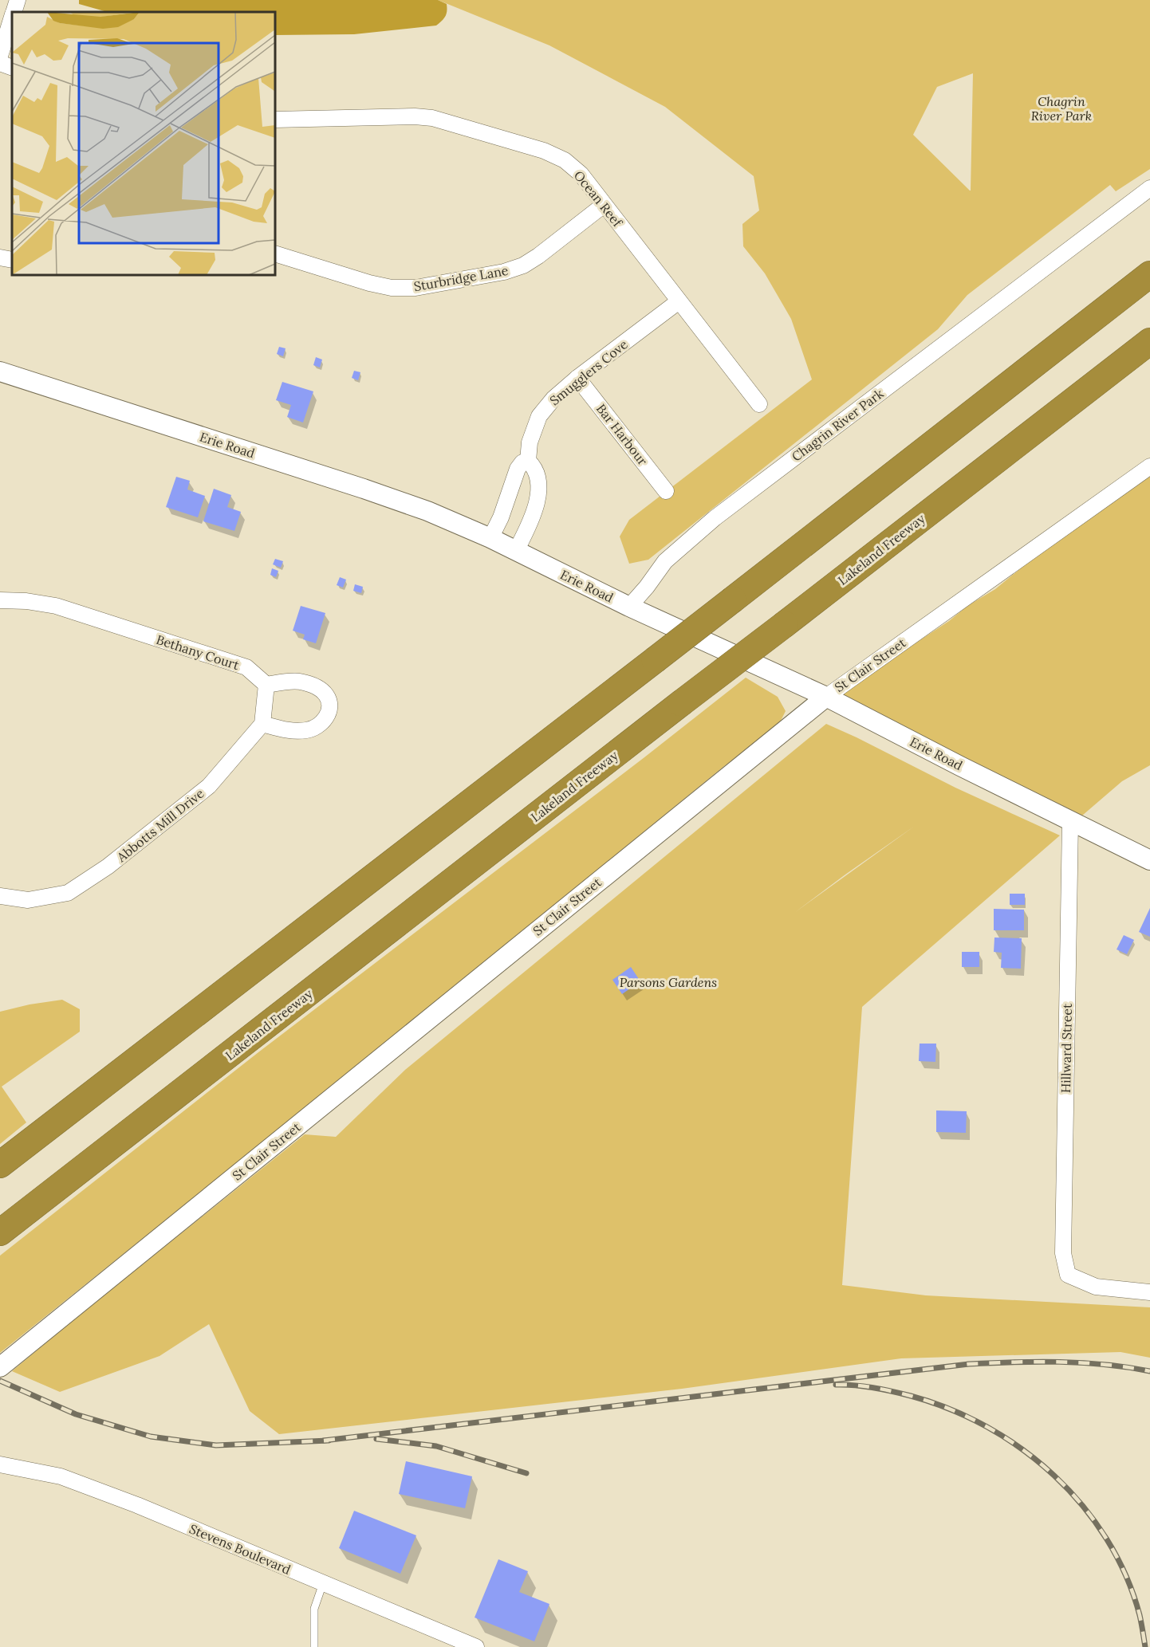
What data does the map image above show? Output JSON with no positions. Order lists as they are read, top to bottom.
{
  "streets": {
    "highway": ["Lakeland Freeway"],
    "street": [
      "Ocean Reef",
      "Sturbridge Lane",
      "Smugglers Cove",
      "Chagrin River Park",
      "Bar Harbour",
      "Erie Road",
      "Bethany Court",
      "St Clair Street",
      "Abbotts Mill Drive",
      "Hillward Street",
      "Stevens Boulevard"
    ]
  },
  "crossings": [
    ["Ocean Reef", "Sturbridge Lane"],
    ["Ocean Reef", "Smugglers Cove"],
    ["Smugglers Cove", "Bar Harbour"],
    ["Smugglers Cove", "Erie Road"],
    ["Chagrin River Park", "Erie Road"],
    ["Erie Road", "St Clair Street"],
    ["Erie Road", "Hillward Street"],
    ["Bethany Court", "Abbotts Mill Drive"]
  ],
  "parks": ["Chagrin River Park", "Parsons Gardens"]
}
